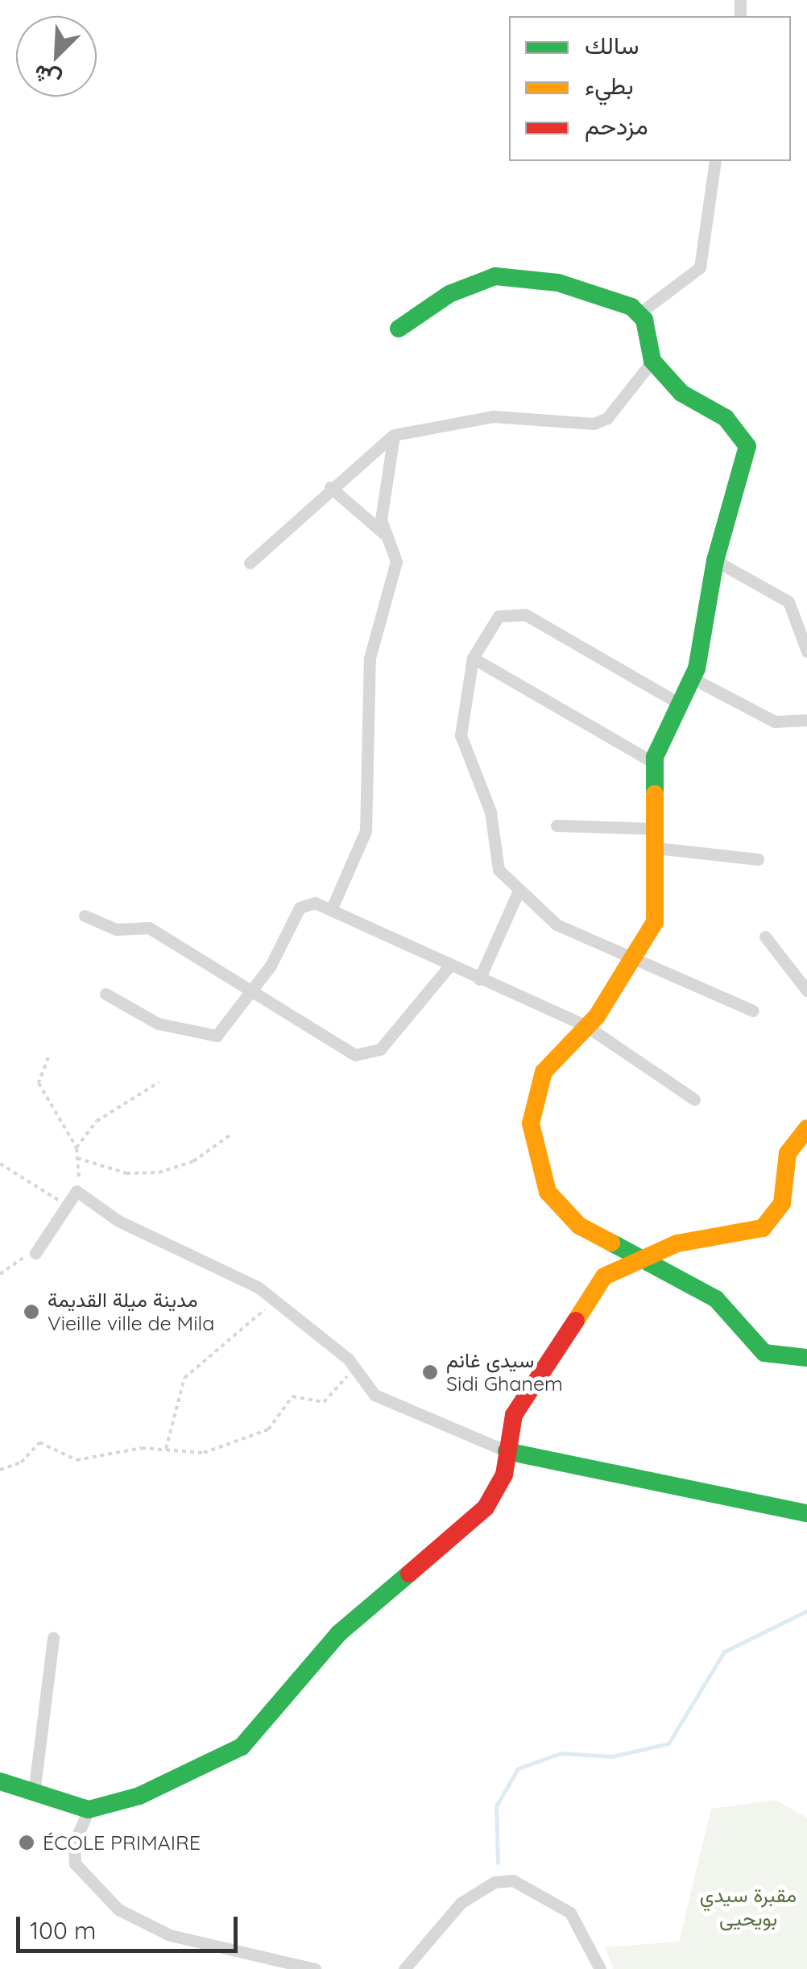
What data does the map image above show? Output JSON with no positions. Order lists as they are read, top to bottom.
{
  "parks": ["مقبرة سيدي بويحيى"],
  "places": ["مدينة ميلة القديمة Vieille ville de Mila", "سيدي غانم Sidi Ghanem", "ÉCOLE PRIMAIRE"],
  "legend": ["سالك", "بطيء", "مزدحم"],
  "scale_bar": "100 m",
  "north": "bottom left"
}
